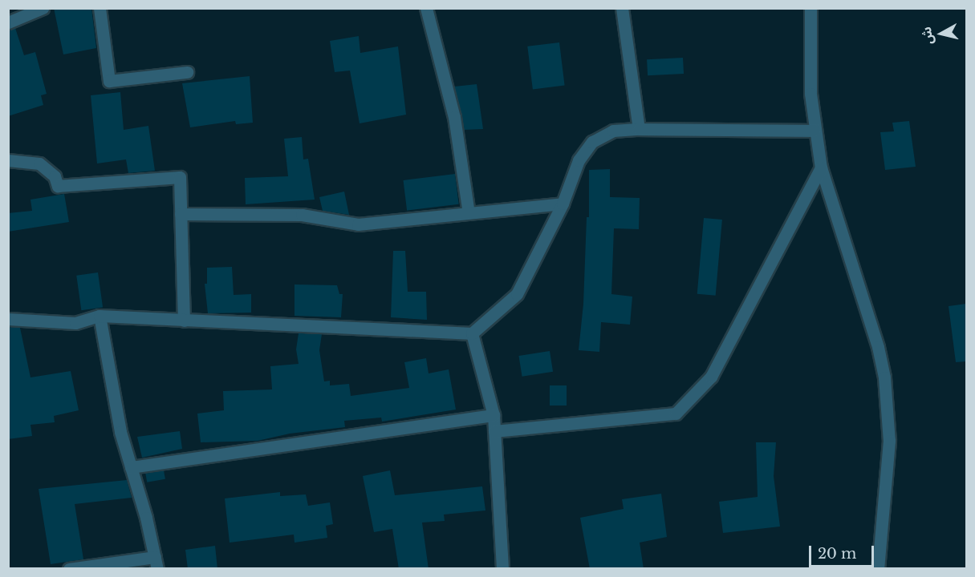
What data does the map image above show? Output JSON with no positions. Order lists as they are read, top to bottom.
{
  "scale_bar": "20 m",
  "north": "left"
}
